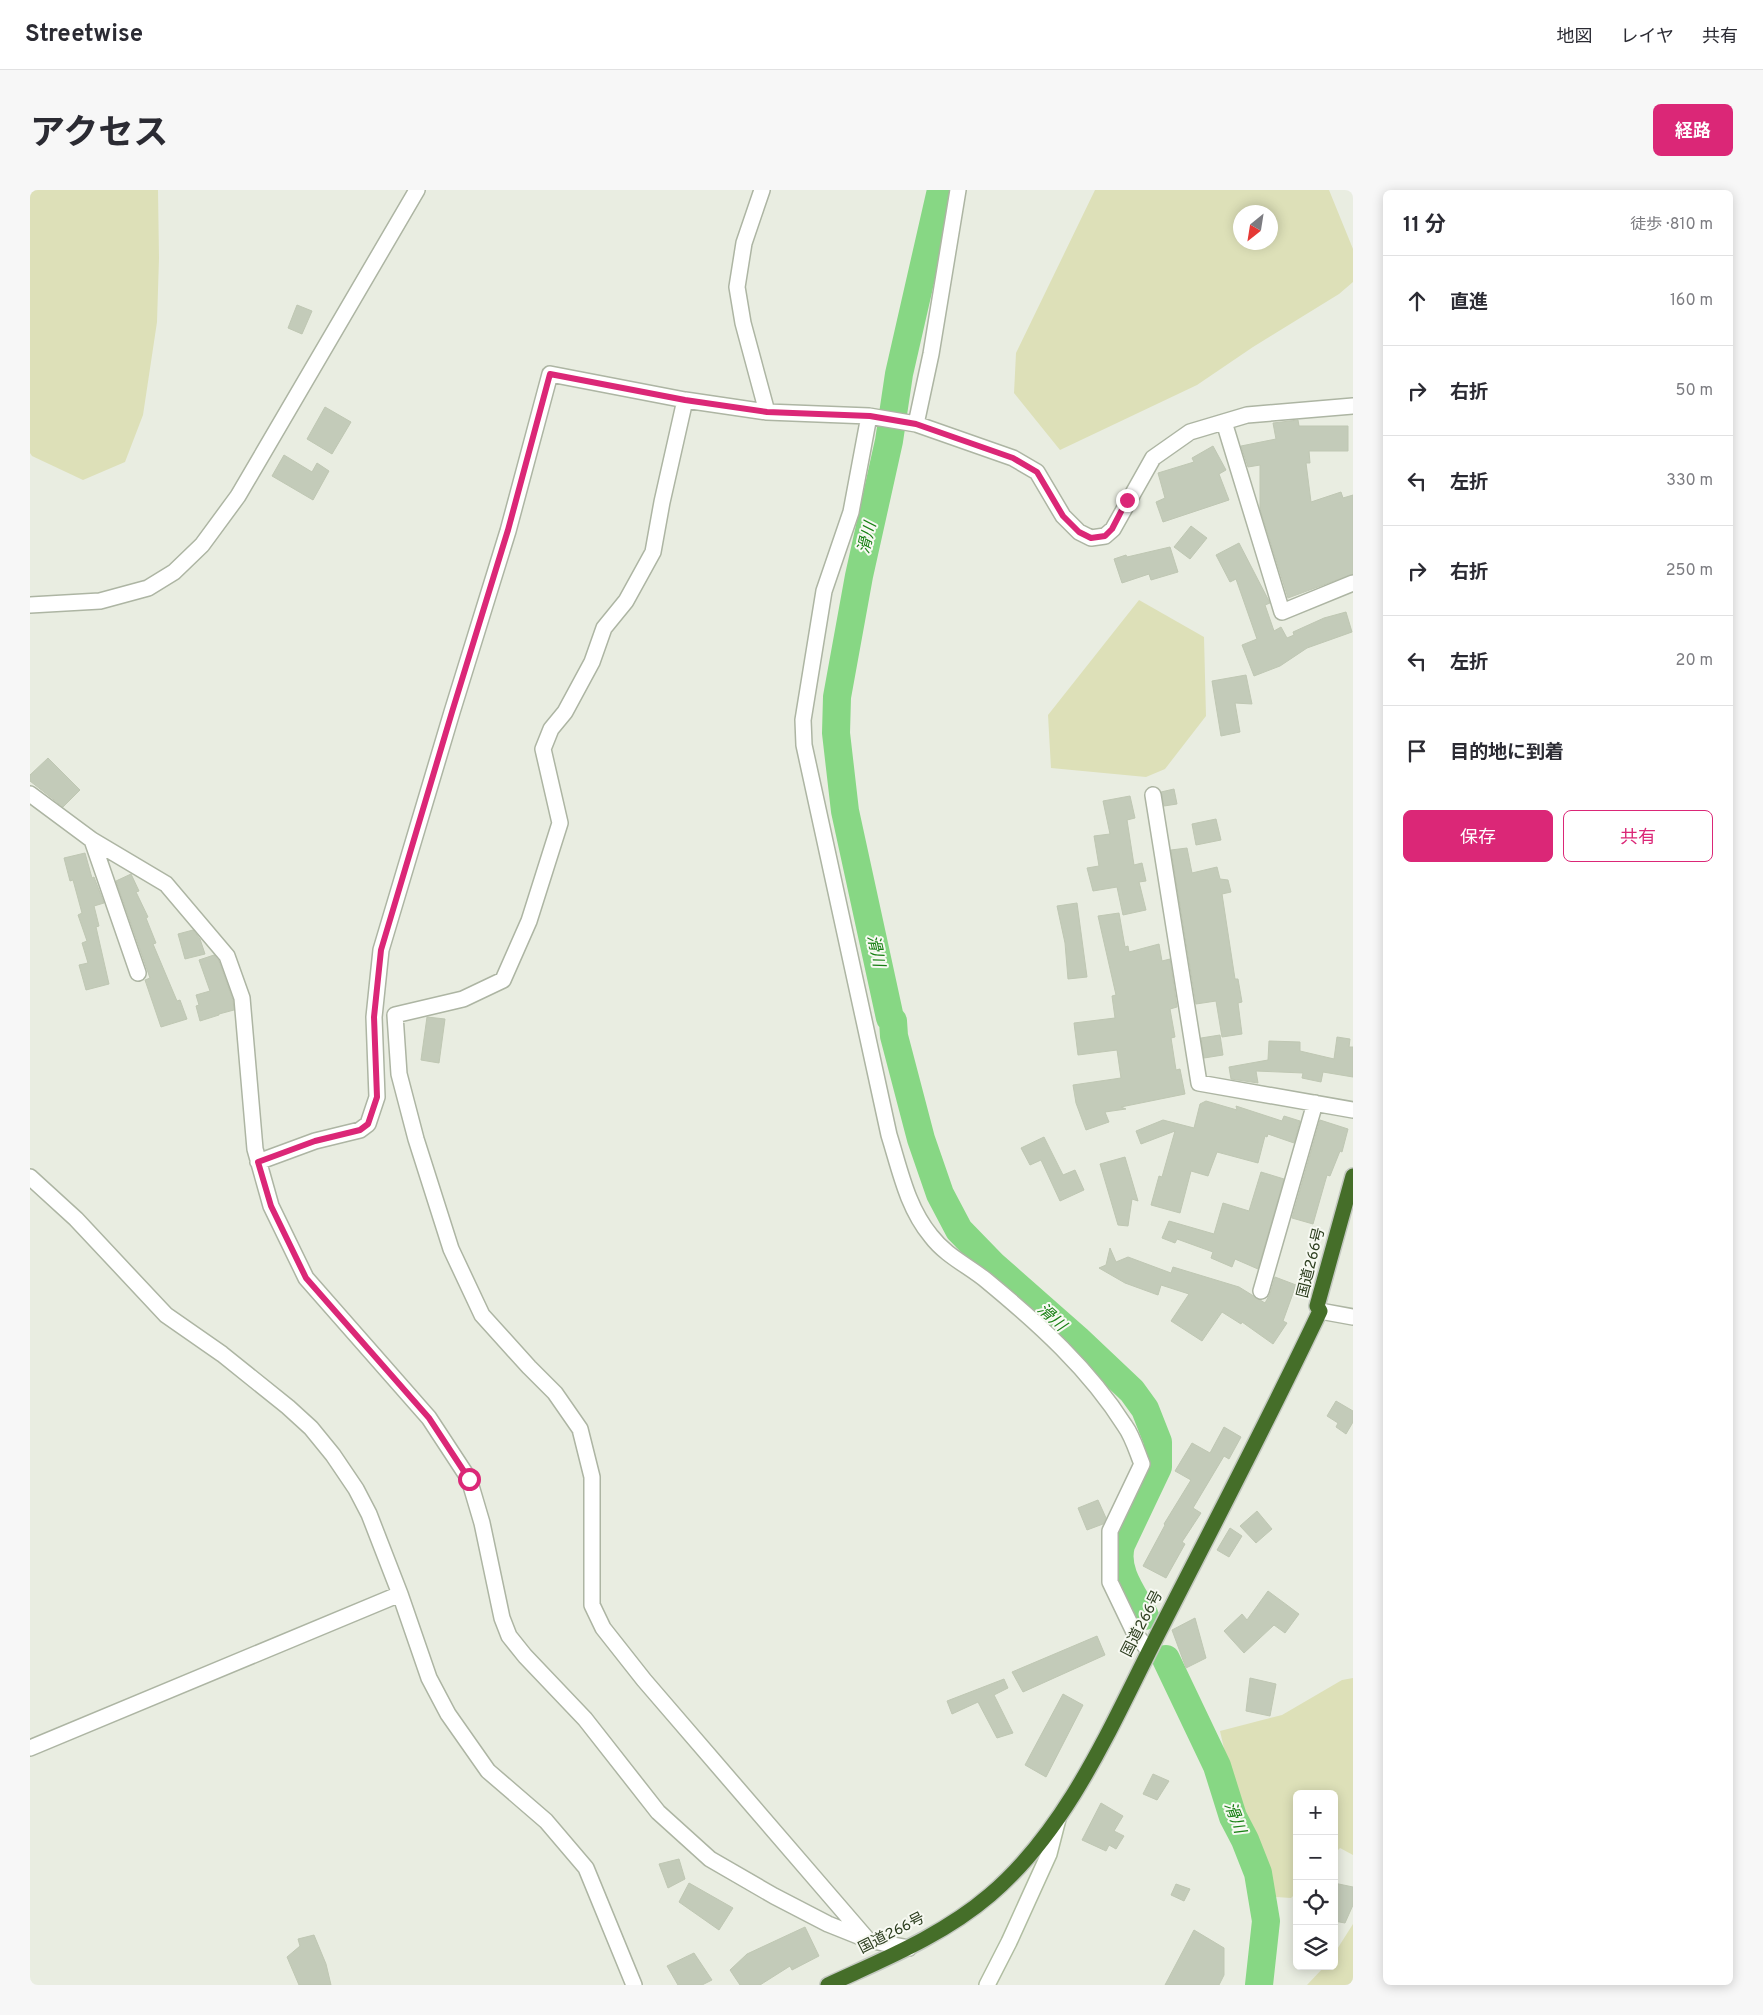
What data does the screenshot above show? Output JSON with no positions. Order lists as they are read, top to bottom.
{
  "streets": {
    "highway": ["国道266号"]
  },
  "water": ["滑川"],
  "north": "bottom left",
  "page": {
    "header": "Streetwise",
    "nav": ["地図", "レイヤ", "共有"],
    "title": "アクセス",
    "buttons": [
      "経路",
      ["保存", "共有"]
    ],
    "heading": ["11 分", "徒歩 · 810 m"],
    "list": [
      ["直進", "160 m"],
      ["右折", "50 m"],
      ["左折", "330 m"],
      ["右折", "250 m"],
      ["左折", "20 m"],
      "目的地に到着"
    ],
    "map_buttons": ["+", "−"]
  }
}
